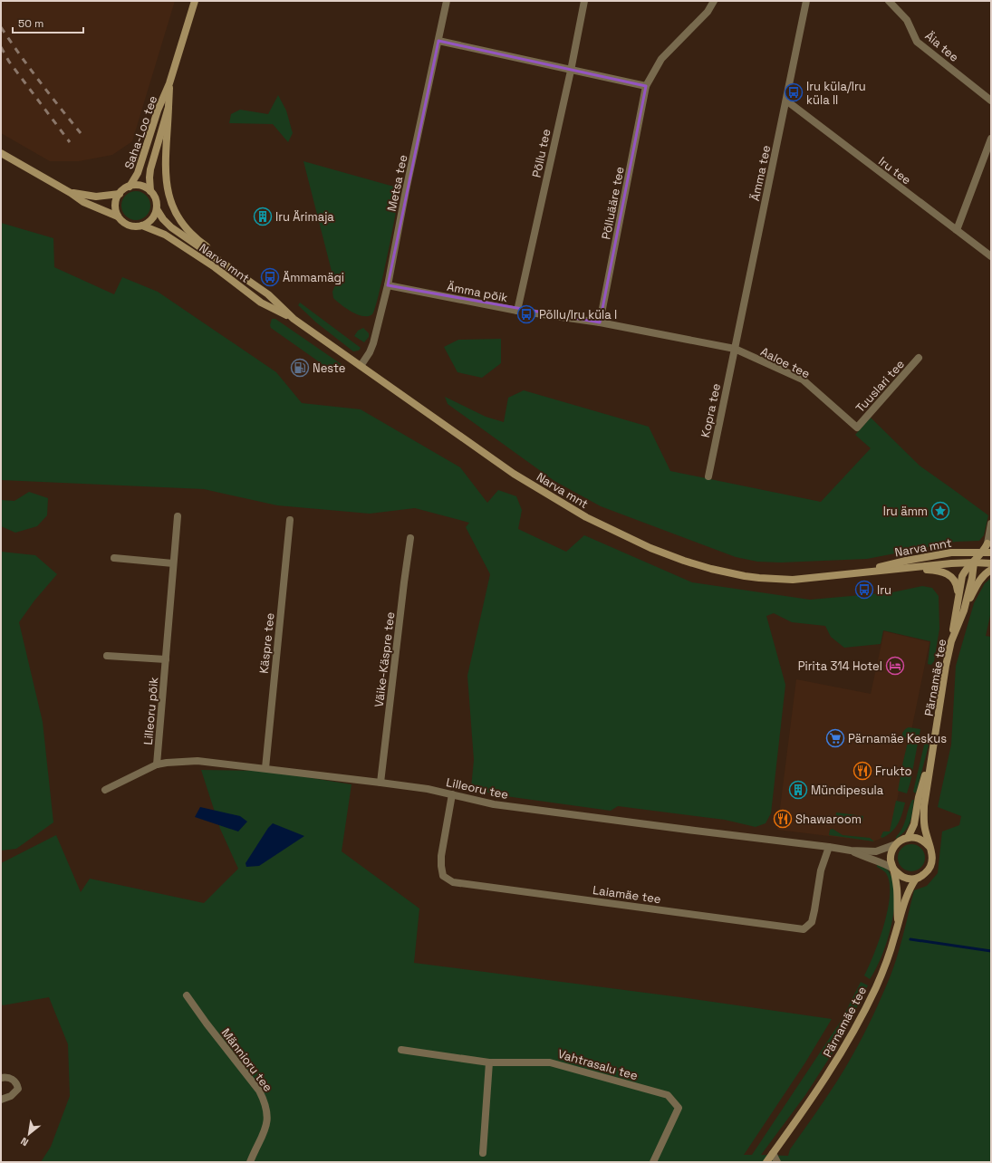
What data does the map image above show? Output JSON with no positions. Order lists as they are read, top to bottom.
{
  "streets": {
    "main road": ["Saha-Loo tee", "Narva mnt", "Pärnamäe tee"],
    "street": [
      "Äia tee",
      "Põllu tee",
      "Iru tee",
      "Ämma tee",
      "Metsa tee",
      "Põlluääre tee",
      "Ämma põik",
      "Aaloe tee",
      "Tuuslari tee",
      "Kopra tee",
      "Käspre tee",
      "Väike-Käspre tee",
      "Lilleoru põik",
      "Lilleoru tee",
      "Laiamäe tee",
      "Männioru tee",
      "Vahtrasalu tee"
    ]
  },
  "crossings": [
    ["Saha-Loo tee", "Narva mnt"],
    ["Põllu tee", "Ämma põik"],
    ["Iru tee", "Ämma tee"],
    ["Ämma tee", "Ämma põik"],
    ["Ämma tee", "Aaloe tee"],
    ["Ämma tee", "Kopra tee"],
    ["Metsa tee", "Narva mnt"],
    ["Metsa tee", "Ämma põik"],
    ["Põlluääre tee", "Ämma põik"],
    ["Narva mnt", "Pärnamäe tee"],
    ["Ämma põik", "Aaloe tee"],
    ["Ämma põik", "Kopra tee"],
    ["Aaloe tee", "Tuuslari tee"],
    ["Aaloe tee", "Kopra tee"],
    ["Käspre tee", "Lilleoru tee"],
    ["Väike-Käspre tee", "Lilleoru tee"],
    ["Pärnamäe tee", "Lilleoru tee"],
    ["Lilleoru põik", "Lilleoru tee"],
    ["Lilleoru tee", "Laiamäe tee"]
  ],
  "places": {
    "bus stop": [
      "Iru küla/Iru küla II",
      "Ämmamägi",
      "Põllu/Iru küla I",
      "Iru"
    ],
    "building": ["Iru Ärimaja", "Mündipesula"],
    "fuel station": ["Neste"],
    "place": ["Iru ämm"],
    "hotel": ["Pirita 314 Hotel"],
    "supermarket": ["Pärnamäe Keskus"],
    "restaurant": ["Frukto", "Shawaroom"]
  },
  "scale_bar": "50 m",
  "north": "bottom left"
}
